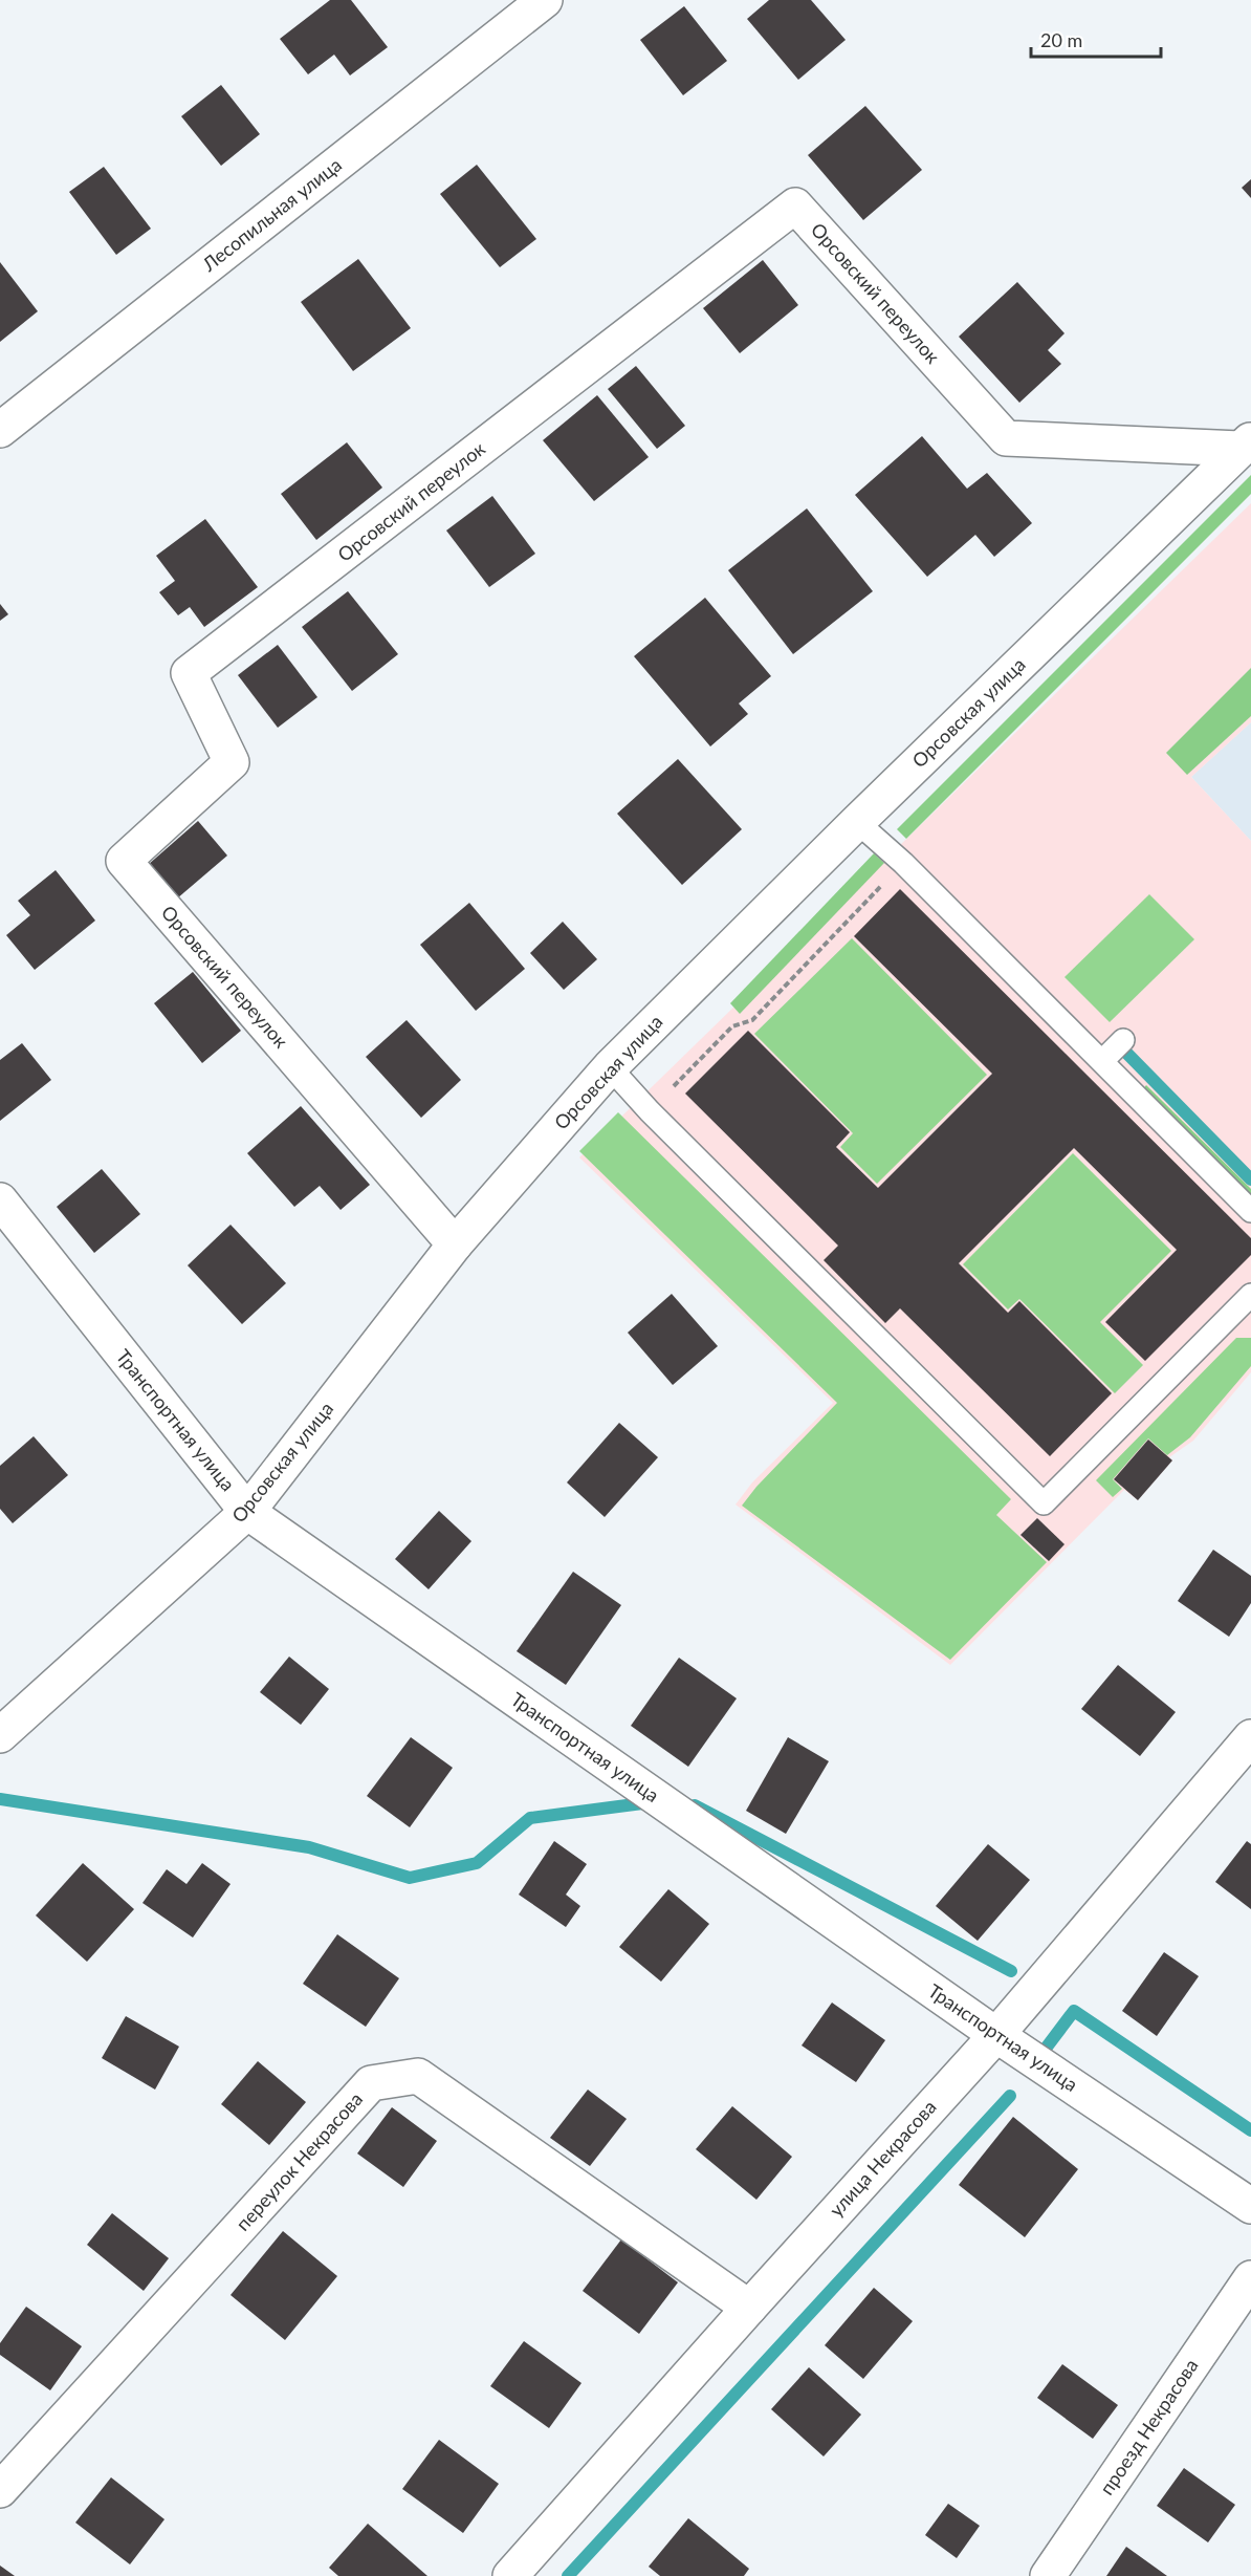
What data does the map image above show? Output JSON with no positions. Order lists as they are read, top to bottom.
{
  "streets": {
    "street": [
      "Лесопильная улица",
      "Орсовский переулок",
      "Орсовская улица",
      "Транспортная улица",
      "улица Некрасова",
      "переулок Некрасова",
      "проезд Некрасова"
    ]
  },
  "crossings": [
    ["Орсовский переулок", "Орсовская улица"],
    ["Орсовская улица", "Транспортная улица"],
    ["Транспортная улица", "улица Некрасова"],
    ["улица Некрасова", "переулок Некрасова"]
  ],
  "scale_bar": "20 m"
}
